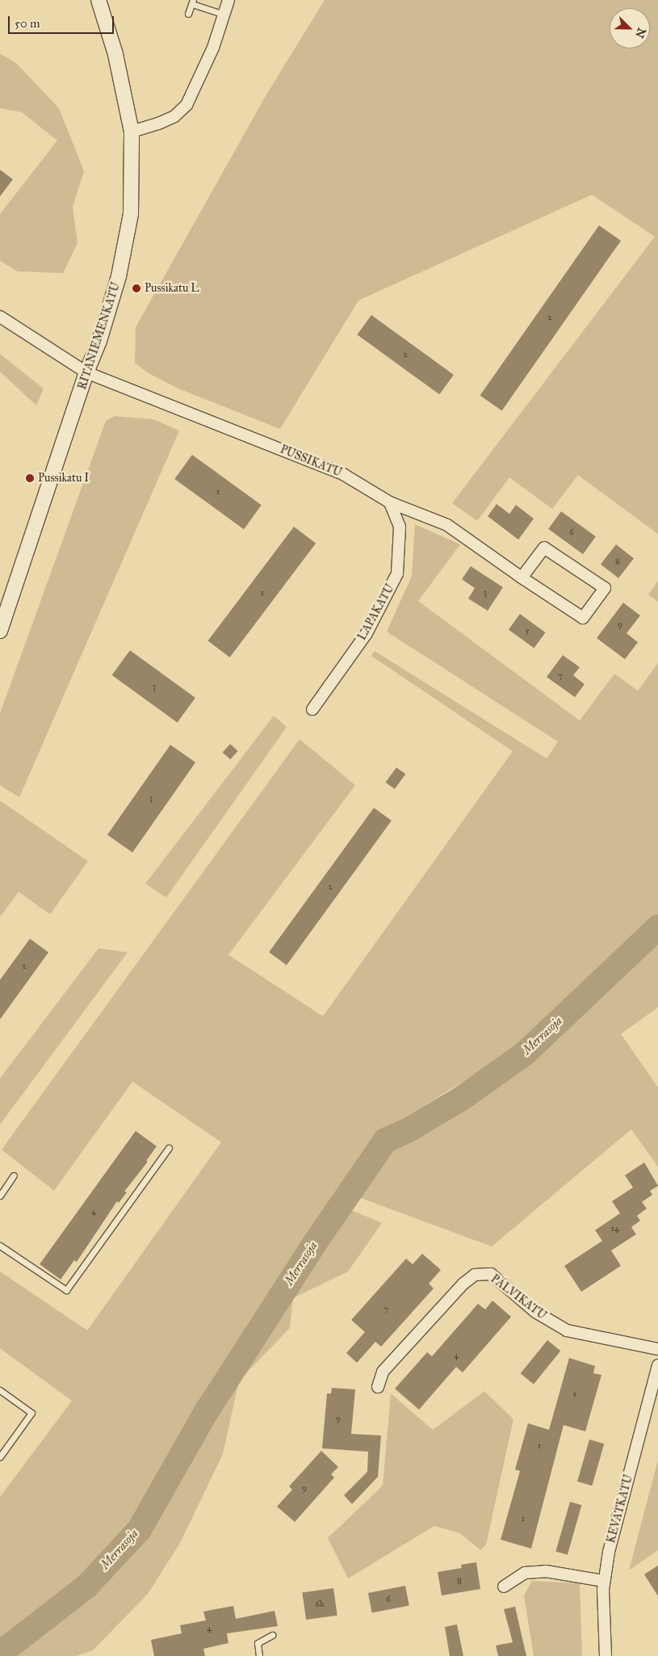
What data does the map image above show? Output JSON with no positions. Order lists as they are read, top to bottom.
{
  "streets": {
    "street": [
      "RITANIEMENKATU",
      "PUSSIKATU",
      "LAPAKATU",
      "PÄLVIKATU",
      "KEVÄTKATU"
    ]
  },
  "crossings": [
    ["RITANIEMENKATU", "PUSSIKATU"],
    ["PUSSIKATU", "LAPAKATU"]
  ],
  "water": ["Merrasoja"],
  "places": ["Pussikatu L", "Pussikatu I"],
  "house_numbers": [
    "2",
    "2",
    "1",
    "6",
    "8",
    "1",
    "3",
    "9",
    "5",
    "7",
    "3",
    "3",
    "2",
    "2",
    "4",
    "14",
    "7",
    "4",
    "1",
    "9",
    "1",
    "9",
    "1",
    "8",
    "6",
    "6b",
    "4"
  ],
  "scale_bar": "50 m",
  "north": "bottom right"
}
